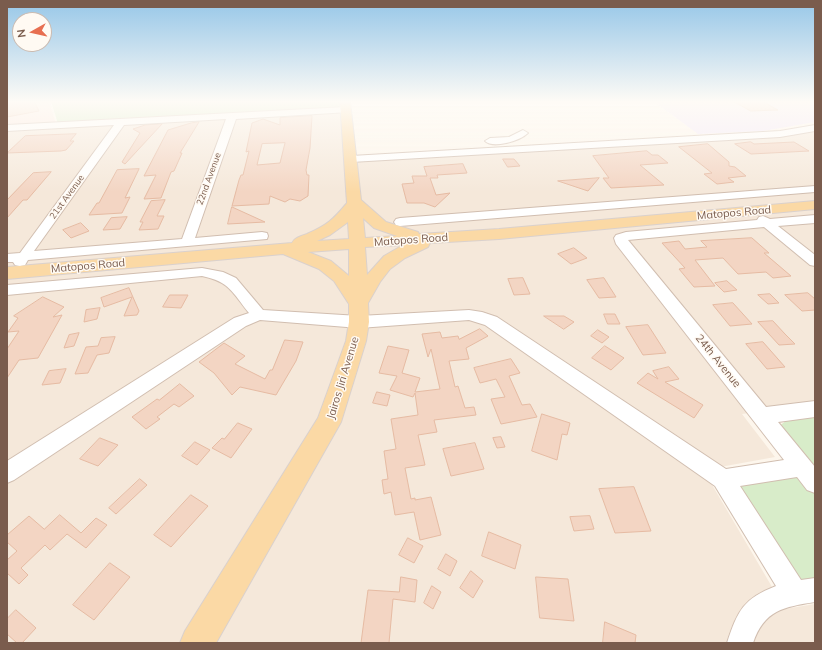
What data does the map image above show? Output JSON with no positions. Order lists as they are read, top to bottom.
{
  "streets": {
    "main road": ["Matopos Road", "Jairos Jiri Avenue"],
    "street": ["22nd Avenue", "21st Avenue", "24th Avenue"]
  },
  "crossings": [
    ["Matopos Road", "Jairos Jiri Avenue"]
  ],
  "north": "left"
}
